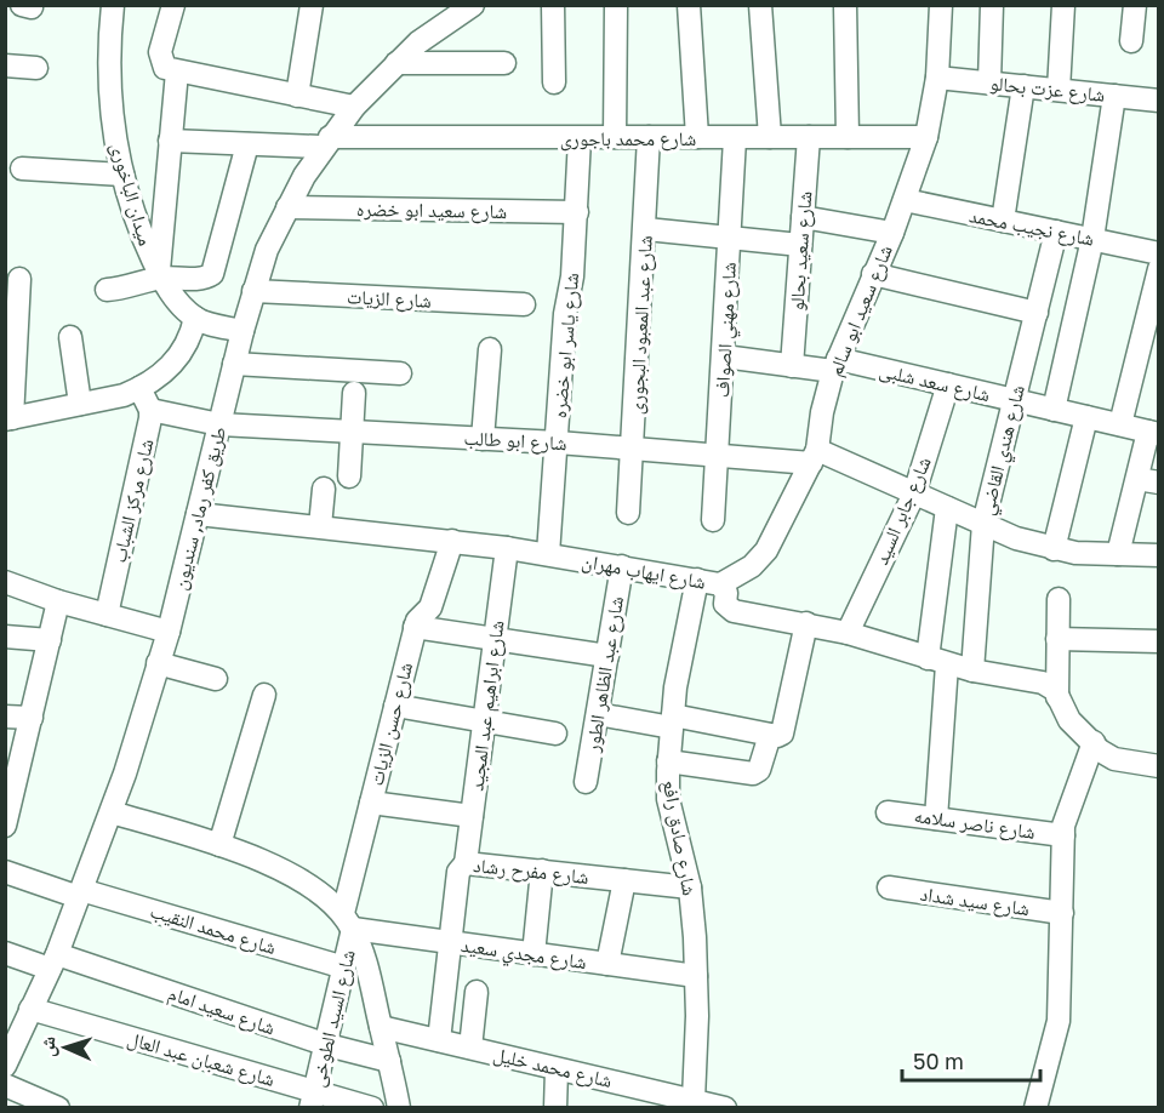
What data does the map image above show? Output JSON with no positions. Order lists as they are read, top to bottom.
{
  "streets": {
    "street": [
      "شارع عزت بحالو",
      "شارع محمد باجورى",
      "ميدان الباخورى",
      "شارع سعيد ابو خضره",
      "شارع نجيب محمد",
      "شارع سعيد بحالو",
      "شارع الزيات",
      "شارع سعيد ابو سالم",
      "شارع عبد المعبود البجورى",
      "شارع مهني الصواف",
      "شارع ياسر ابو خضره",
      "شارع سعد شلبى",
      "شارع ابو طالب",
      "شارع هندي القاضي",
      "شارع مركز الشباب",
      "طريق كفر رماد, سنديون",
      "شارع جابر السيد",
      "شارع ايهاب مهران",
      "شارع عبد الظاهر الطور",
      "شارع ابراهيم عبد المجيد",
      "شارع حسن الزيات",
      "شارع ناصر سلامه",
      "شارع صادق رافع",
      "شارع مفرح رشاد",
      "شارع سيد شداد",
      "شارع محمد النقيب",
      "شارع مجدي سعيد",
      "شارع سعيد امام",
      "شارع السيد الطوخى",
      "شارع شعبان عبد العال",
      "شارع محمد خليل"
    ]
  },
  "crossings": [
    ["شارع عزت بحالو", "شارع سعيد ابو سالم"],
    ["شارع محمد باجورى", "شارع سعيد بحالو"],
    ["شارع محمد باجورى", "شارع سعيد ابو سالم"],
    ["شارع محمد باجورى", "شارع عبد المعبود البجورى"],
    ["شارع محمد باجورى", "شارع مهني الصواف"],
    ["شارع محمد باجورى", "شارع ياسر ابو خضره"],
    ["شارع محمد باجورى", "طريق كفر رماد, سنديون"],
    ["شارع سعيد ابو خضره", "شارع ياسر ابو خضره"],
    ["شارع سعيد ابو خضره", "طريق كفر رماد, سنديون"],
    ["شارع نجيب محمد", "شارع سعيد ابو سالم"],
    ["شارع نجيب محمد", "شارع هندي القاضي"],
    ["شارع سعيد بحالو", "شارع سعد شلبى"],
    ["شارع الزيات", "طريق كفر رماد, سنديون"],
    ["شارع سعيد ابو سالم", "شارع سعد شلبى"],
    ["شارع سعيد ابو سالم", "شارع ابو طالب"],
    ["شارع سعيد ابو سالم", "شارع ايهاب مهران"],
    ["شارع عبد المعبود البجورى", "شارع ابو طالب"],
    ["شارع مهني الصواف", "شارع سعد شلبى"],
    ["شارع مهني الصواف", "شارع ابو طالب"],
    ["شارع ياسر ابو خضره", "شارع ابو طالب"],
    ["شارع ياسر ابو خضره", "شارع ايهاب مهران"],
    ["شارع سعد شلبى", "شارع هندي القاضي"],
    ["شارع سعد شلبى", "شارع جابر السيد"],
    ["شارع ابو طالب", "شارع هندي القاضي"],
    ["شارع ابو طالب", "شارع مركز الشباب"],
    ["شارع ابو طالب", "طريق كفر رماد, سنديون"],
    ["شارع ابو طالب", "شارع جابر السيد"],
    ["شارع هندي القاضي", "شارع ايهاب مهران"],
    ["طريق كفر رماد, سنديون", "شارع ايهاب مهران"],
    ["طريق كفر رماد, سنديون", "شارع محمد النقيب"],
    ["طريق كفر رماد, سنديون", "شارع سعيد امام"],
    ["طريق كفر رماد, سنديون", "شارع شعبان عبد العال"],
    ["شارع جابر السيد", "شارع ايهاب مهران"],
    ["شارع ايهاب مهران", "شارع عبد الظاهر الطور"],
    ["شارع ايهاب مهران", "شارع ابراهيم عبد المجيد"],
    ["شارع ايهاب مهران", "شارع حسن الزيات"],
    ["شارع ايهاب مهران", "شارع صادق رافع"],
    ["شارع ابراهيم عبد المجيد", "شارع مفرح رشاد"],
    ["شارع حسن الزيات", "شارع مجدي سعيد"],
    ["شارع حسن الزيات", "شارع السيد الطوخى"],
    ["شارع صادق رافع", "شارع مفرح رشاد"],
    ["شارع صادق رافع", "شارع مجدي سعيد"],
    ["شارع صادق رافع", "شارع محمد خليل"],
    ["شارع مفرح رشاد", "شارع مجدي سعيد"],
    ["شارع مفرح رشاد", "شارع محمد خليل"],
    ["شارع محمد النقيب", "شارع السيد الطوخى"],
    ["شارع مجدي سعيد", "شارع السيد الطوخى"],
    ["شارع سعيد امام", "شارع السيد الطوخى"],
    ["شارع السيد الطوخى", "شارع شعبان عبد العال"]
  ],
  "scale_bar": "50 m",
  "north": "left"
}
